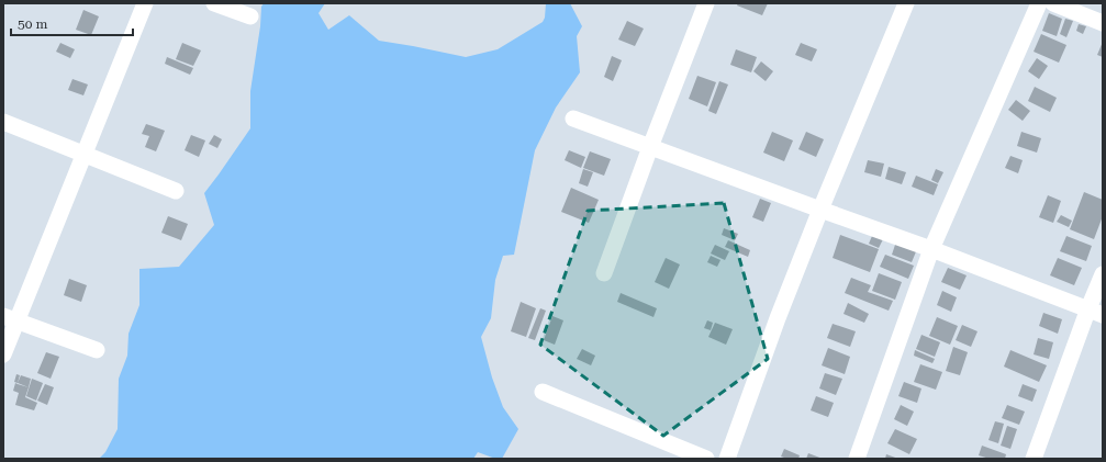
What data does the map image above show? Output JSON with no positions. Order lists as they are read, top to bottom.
{
  "scale_bar": "50 m"
}
